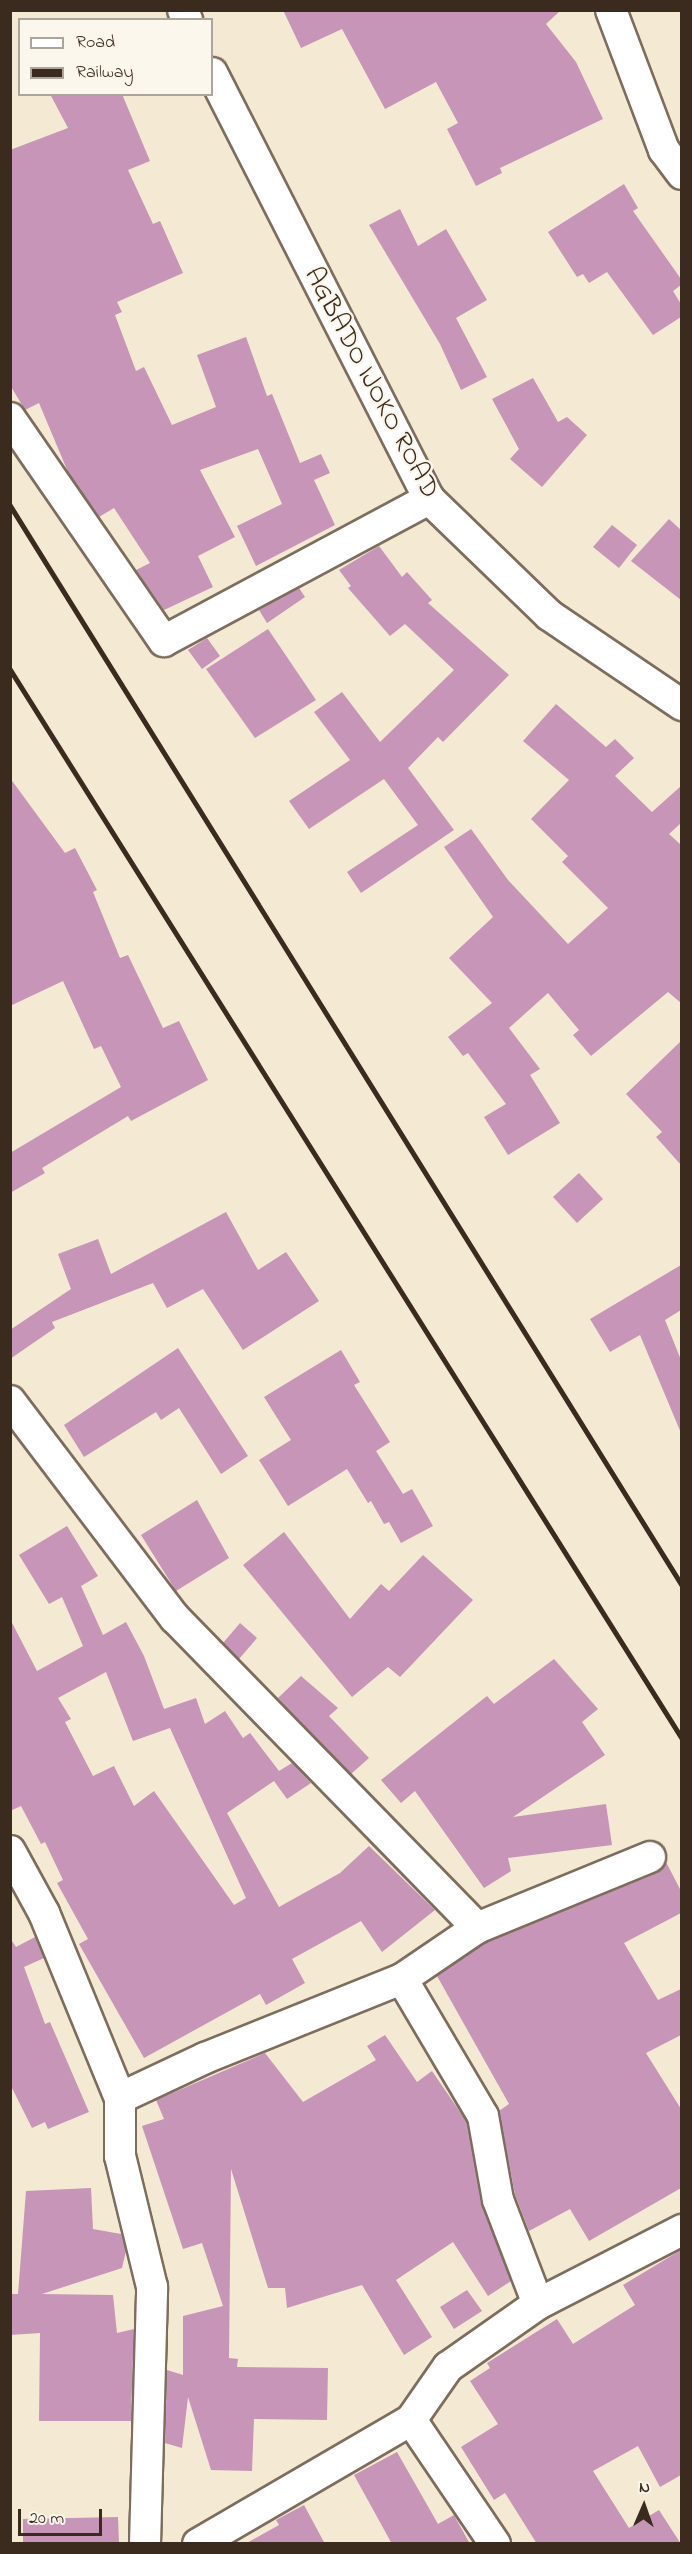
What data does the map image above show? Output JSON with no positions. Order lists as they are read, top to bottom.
{
  "streets": {
    "street": ["AGBADO IJOKO ROAD"]
  },
  "legend": ["Road", "Railway"],
  "scale_bar": "20 m",
  "north": "top"
}
